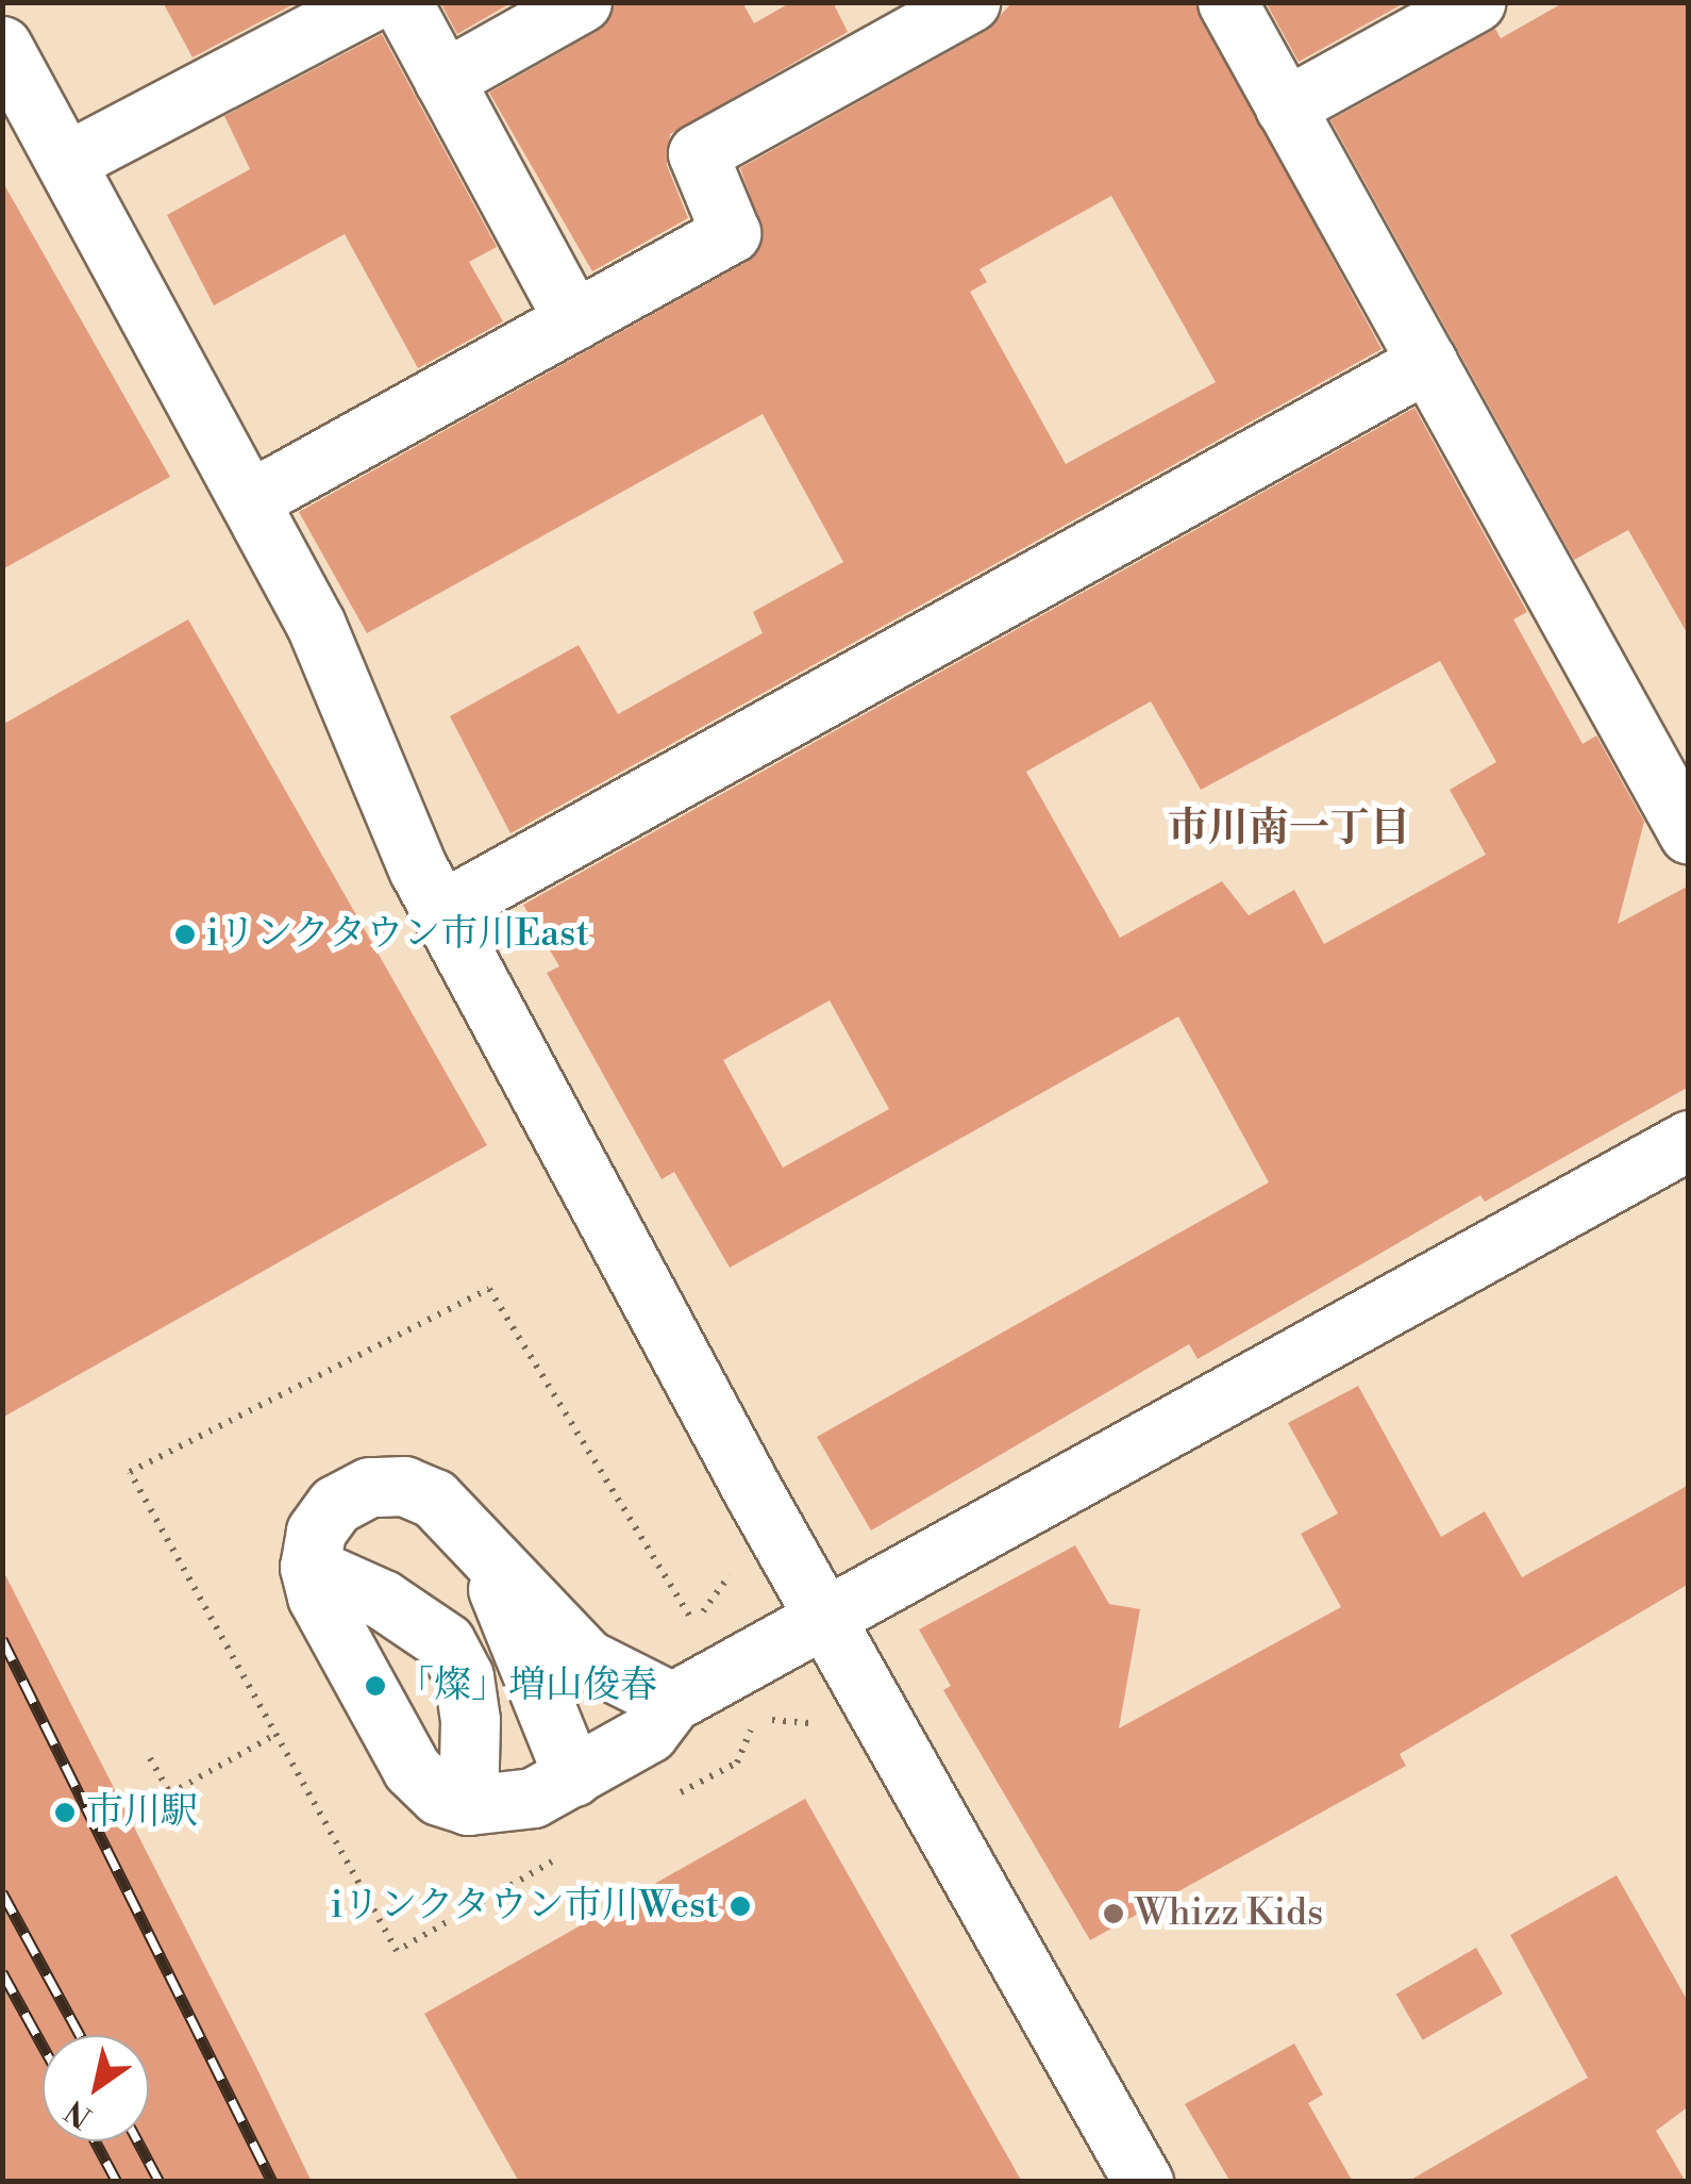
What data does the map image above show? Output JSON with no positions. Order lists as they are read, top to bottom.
{
  "districts": ["市川南一丁目"],
  "places": [
    "iリンクタウン市川East",
    "「燦」増山俊春",
    "市川駅",
    "iリンクタウン市川West",
    "Whizz Kids"
  ],
  "north": "bottom left"
}
